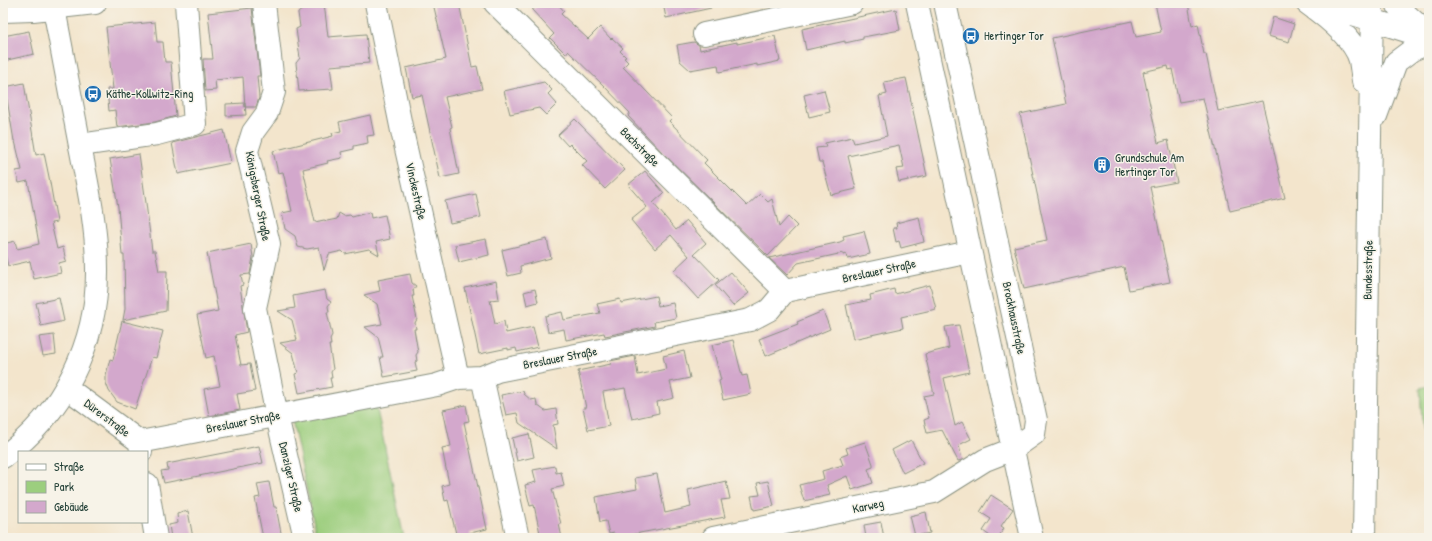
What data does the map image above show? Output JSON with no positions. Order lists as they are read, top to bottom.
{
  "streets": {
    "street": [
      "Bachstraße",
      "Vinckestraße",
      "Königsberger Straße",
      "Bundesstraße",
      "Breslauer Straße",
      "Brockhausstraße",
      "Dürerstraße",
      "Danziger Straße",
      "Karweg"
    ]
  },
  "crossings": [
    ["Bachstraße", "Breslauer Straße"],
    ["Vinckestraße", "Breslauer Straße"],
    ["Königsberger Straße", "Breslauer Straße"],
    ["Königsberger Straße", "Danziger Straße"],
    ["Breslauer Straße", "Dürerstraße"],
    ["Breslauer Straße", "Danziger Straße"],
    ["Brockhausstraße", "Karweg"]
  ],
  "places": {
    "bus stop": ["Hertinger Tor", "Käthe-Kollwitz-Ring"],
    "building": ["Grundschule Am Hertinger Tor"]
  },
  "legend": ["Straße", "Park", "Gebäude"]
}
